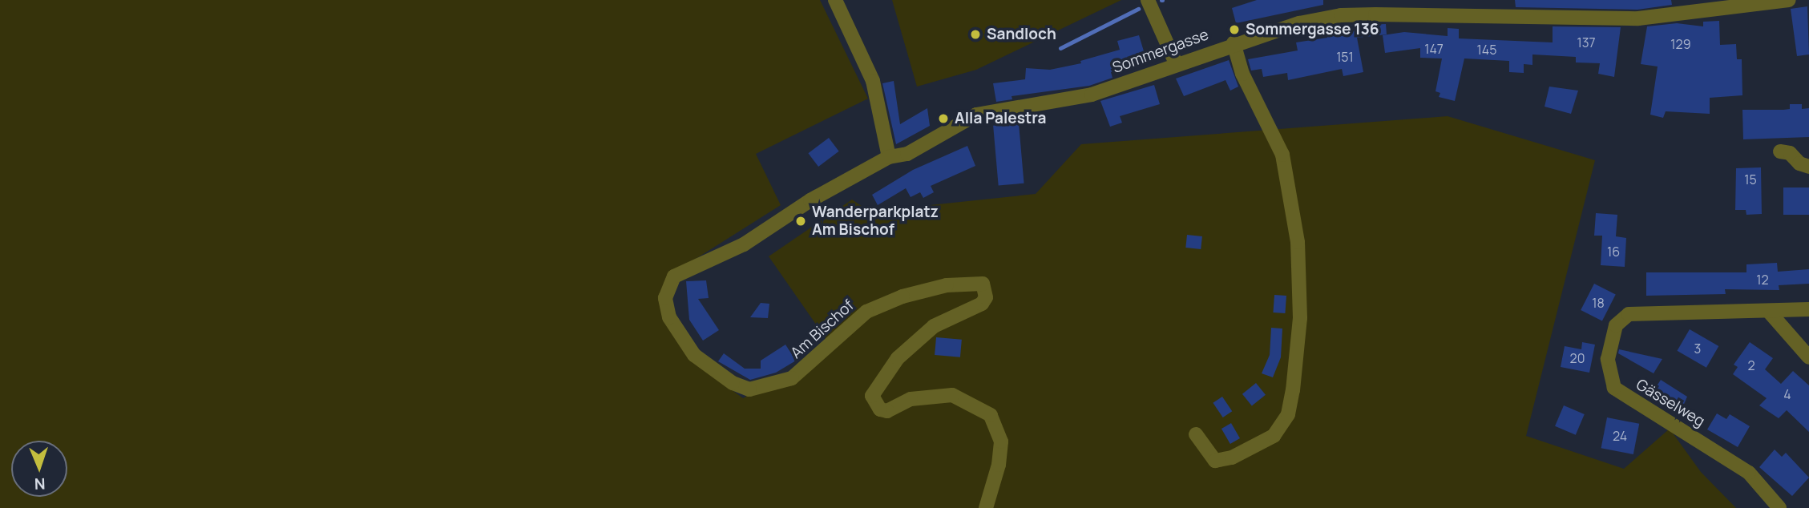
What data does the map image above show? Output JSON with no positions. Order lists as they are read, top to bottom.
{
  "streets": {
    "street": ["Sommergasse", "Am Bischof", "Gässelweg"]
  },
  "crossings": [
    ["Sommergasse", "Am Bischof"]
  ],
  "places": [
    "Sommergasse 136",
    "Sandloch",
    "Alla Palestra",
    "Wanderparkplatz Am Bischof"
  ],
  "house_numbers": [
    "137",
    "129",
    "147",
    "145",
    "151",
    "15",
    "16",
    "12",
    "18",
    "3",
    "20",
    "2",
    "4",
    "24"
  ],
  "north": "bottom"
}
